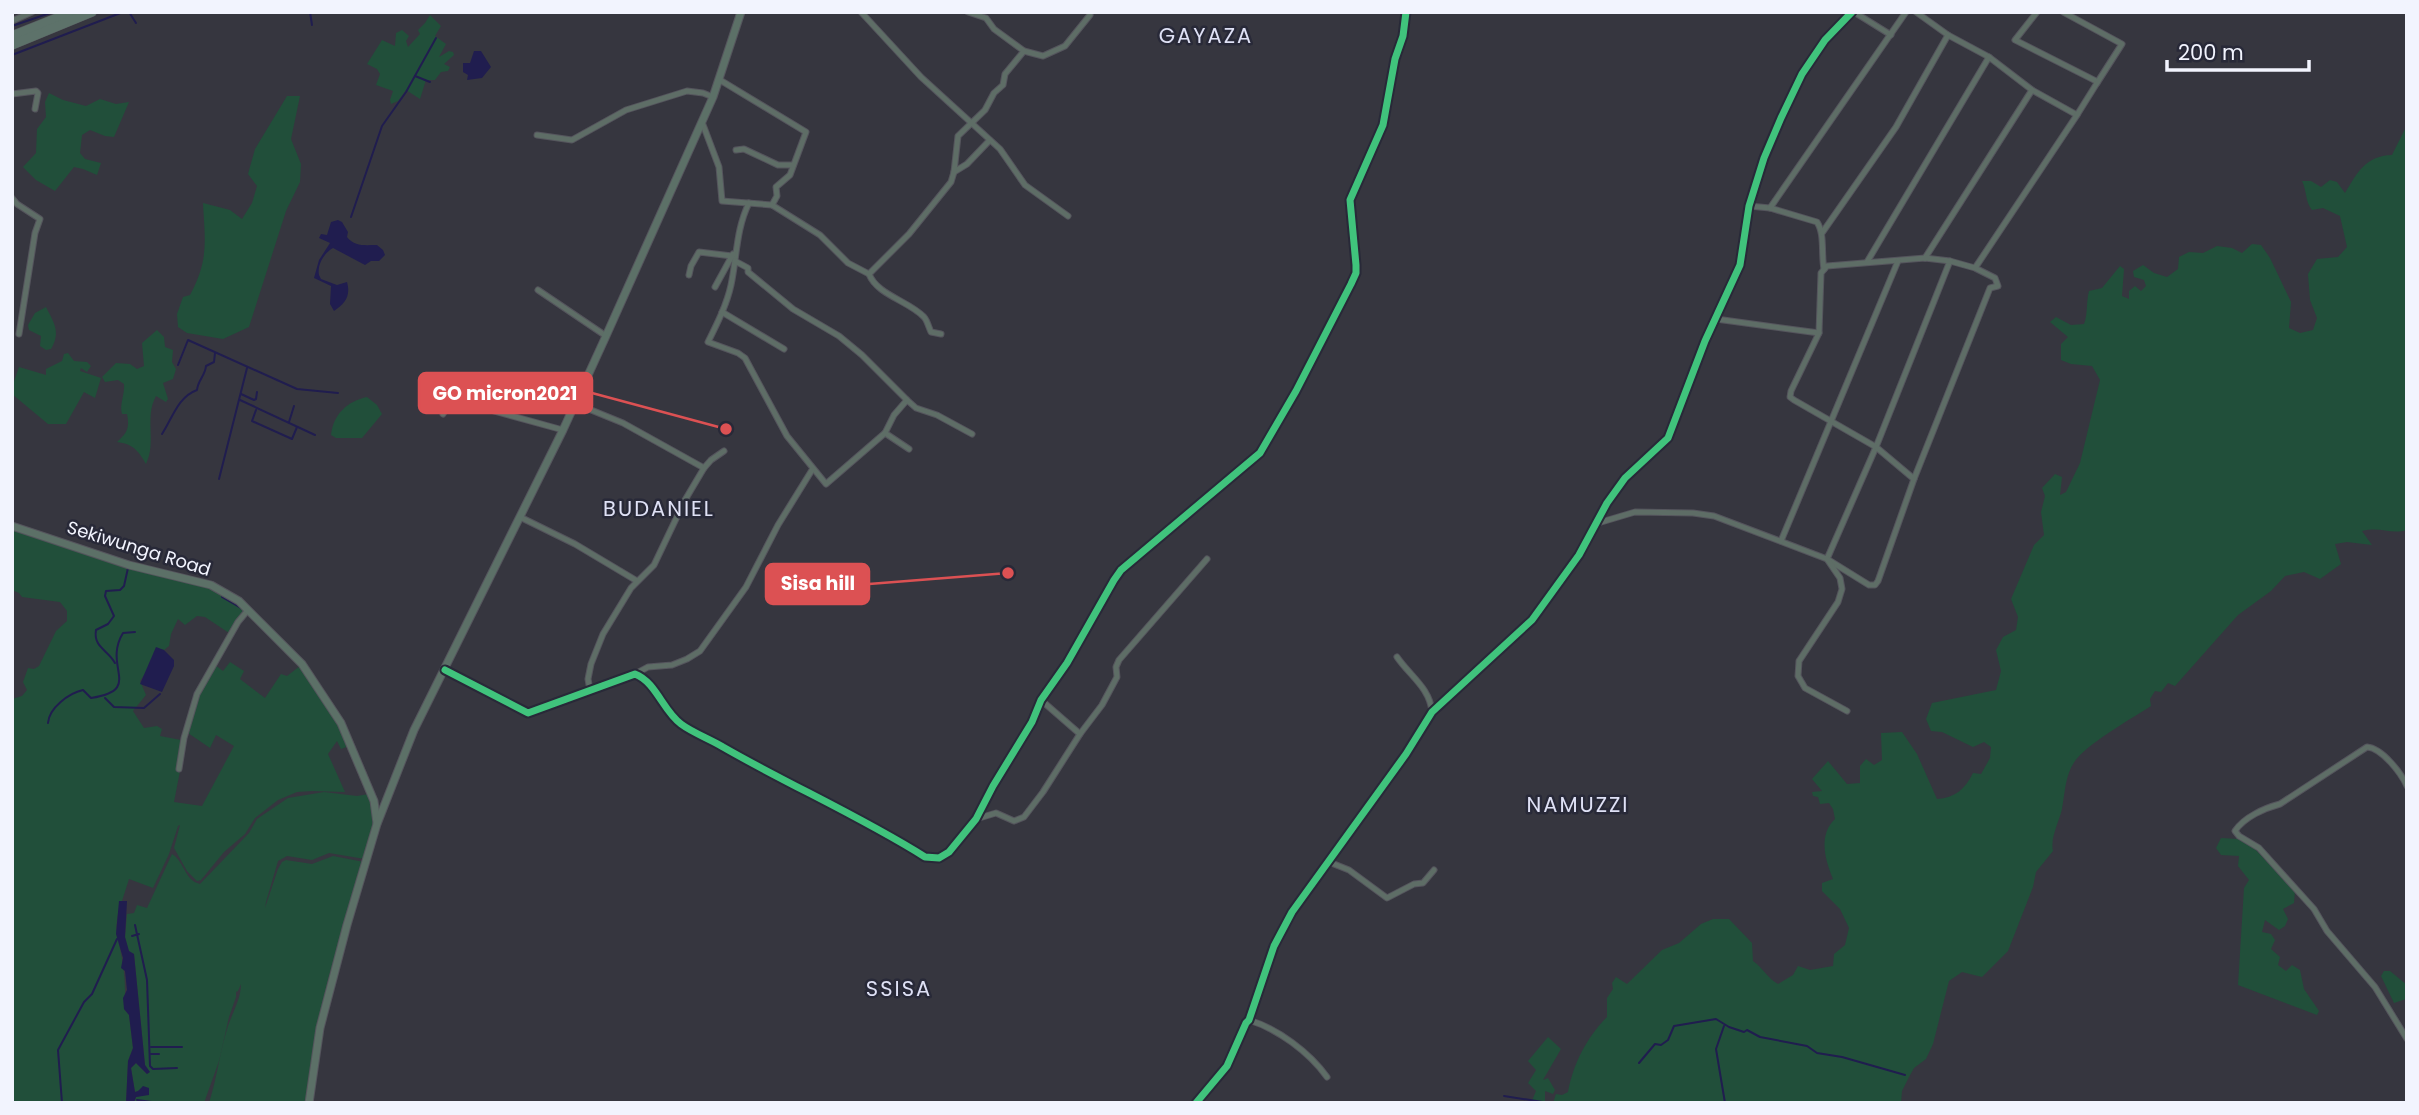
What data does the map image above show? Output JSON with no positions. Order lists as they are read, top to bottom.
{
  "streets": {
    "main road": ["Sekiwunga Road"]
  },
  "districts": [
    "GAYAZA",
    "BUDANIEL",
    "NAMUZZI",
    "SSISA"
  ],
  "places": ["GO micron2021", "Sisa hill"],
  "scale_bar": "200 m"
}
